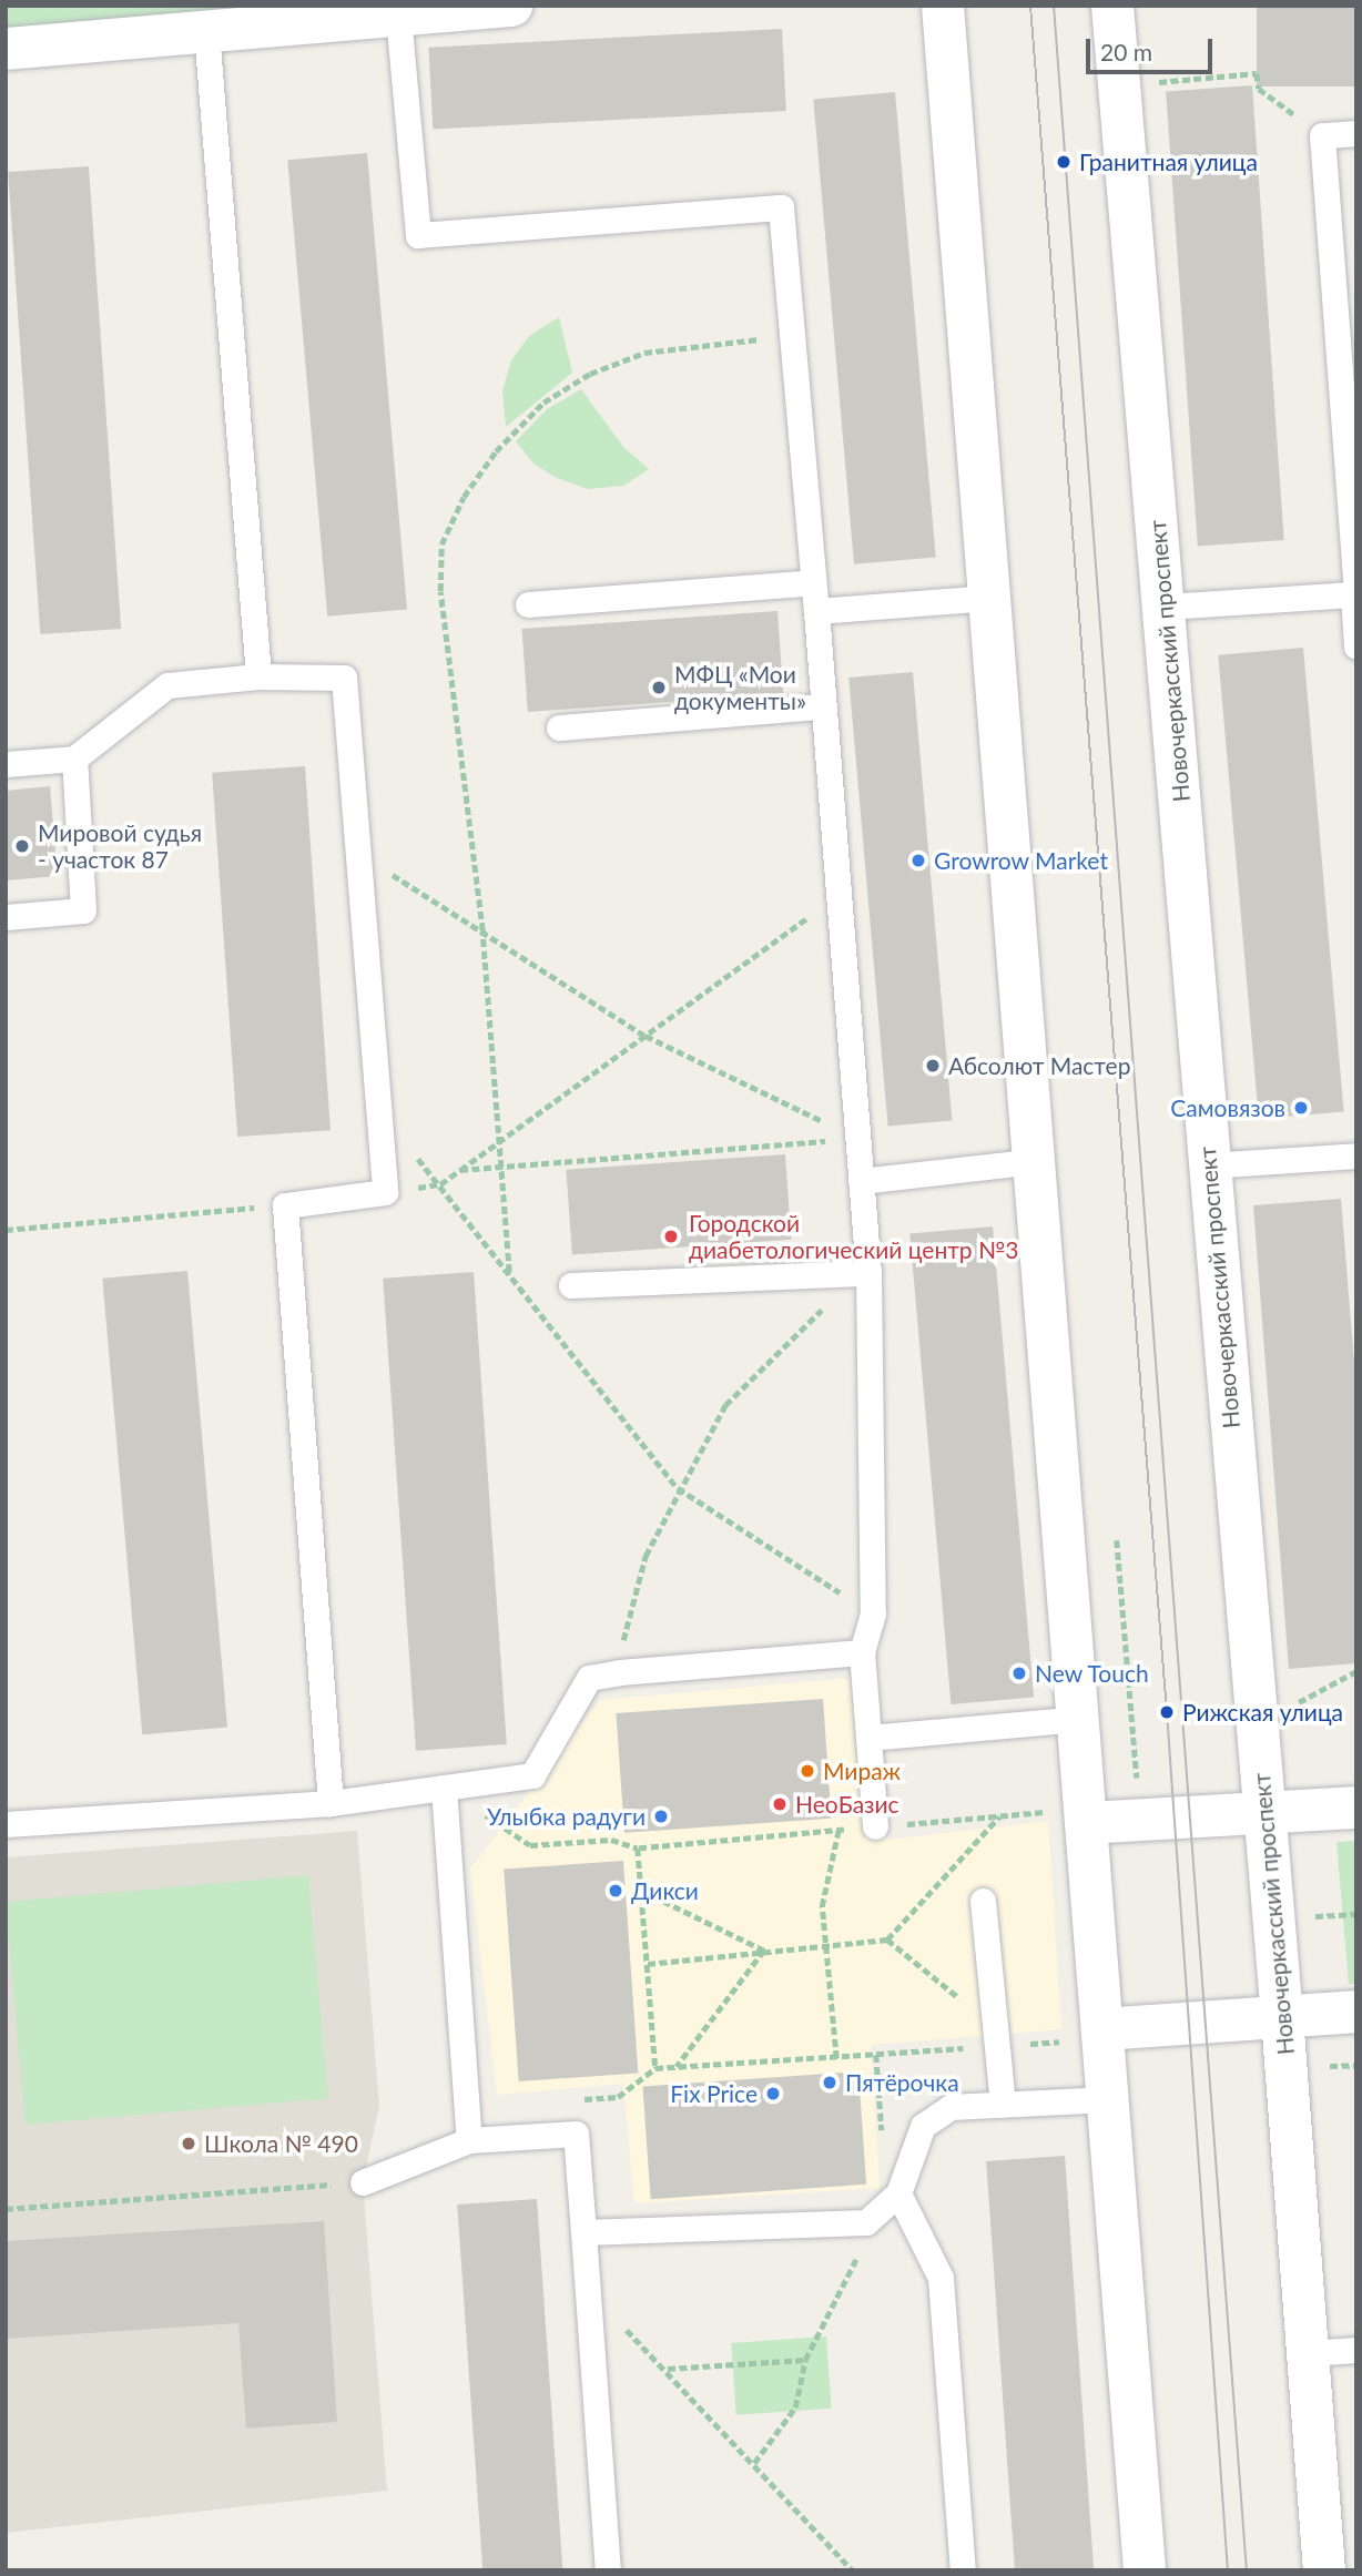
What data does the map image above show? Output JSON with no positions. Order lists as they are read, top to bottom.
{
  "streets": {
    "main road": ["Новочеркасский проспект"]
  },
  "places": [
    "Гранитная улица",
    "МФЦ «Мои документы»",
    "Мировой судья - участок 87",
    "Growrow Market",
    "Абсолют Мастер",
    "Самовязов",
    "Городской диабетологический центр №3",
    "New Touch",
    "Рижская улица",
    "Мираж",
    "НеоБазис",
    "Улыбка радуги",
    "Дикси",
    "Пятёрочка",
    "Fix Price",
    "Школа № 490"
  ],
  "scale_bar": "20 m"
}
